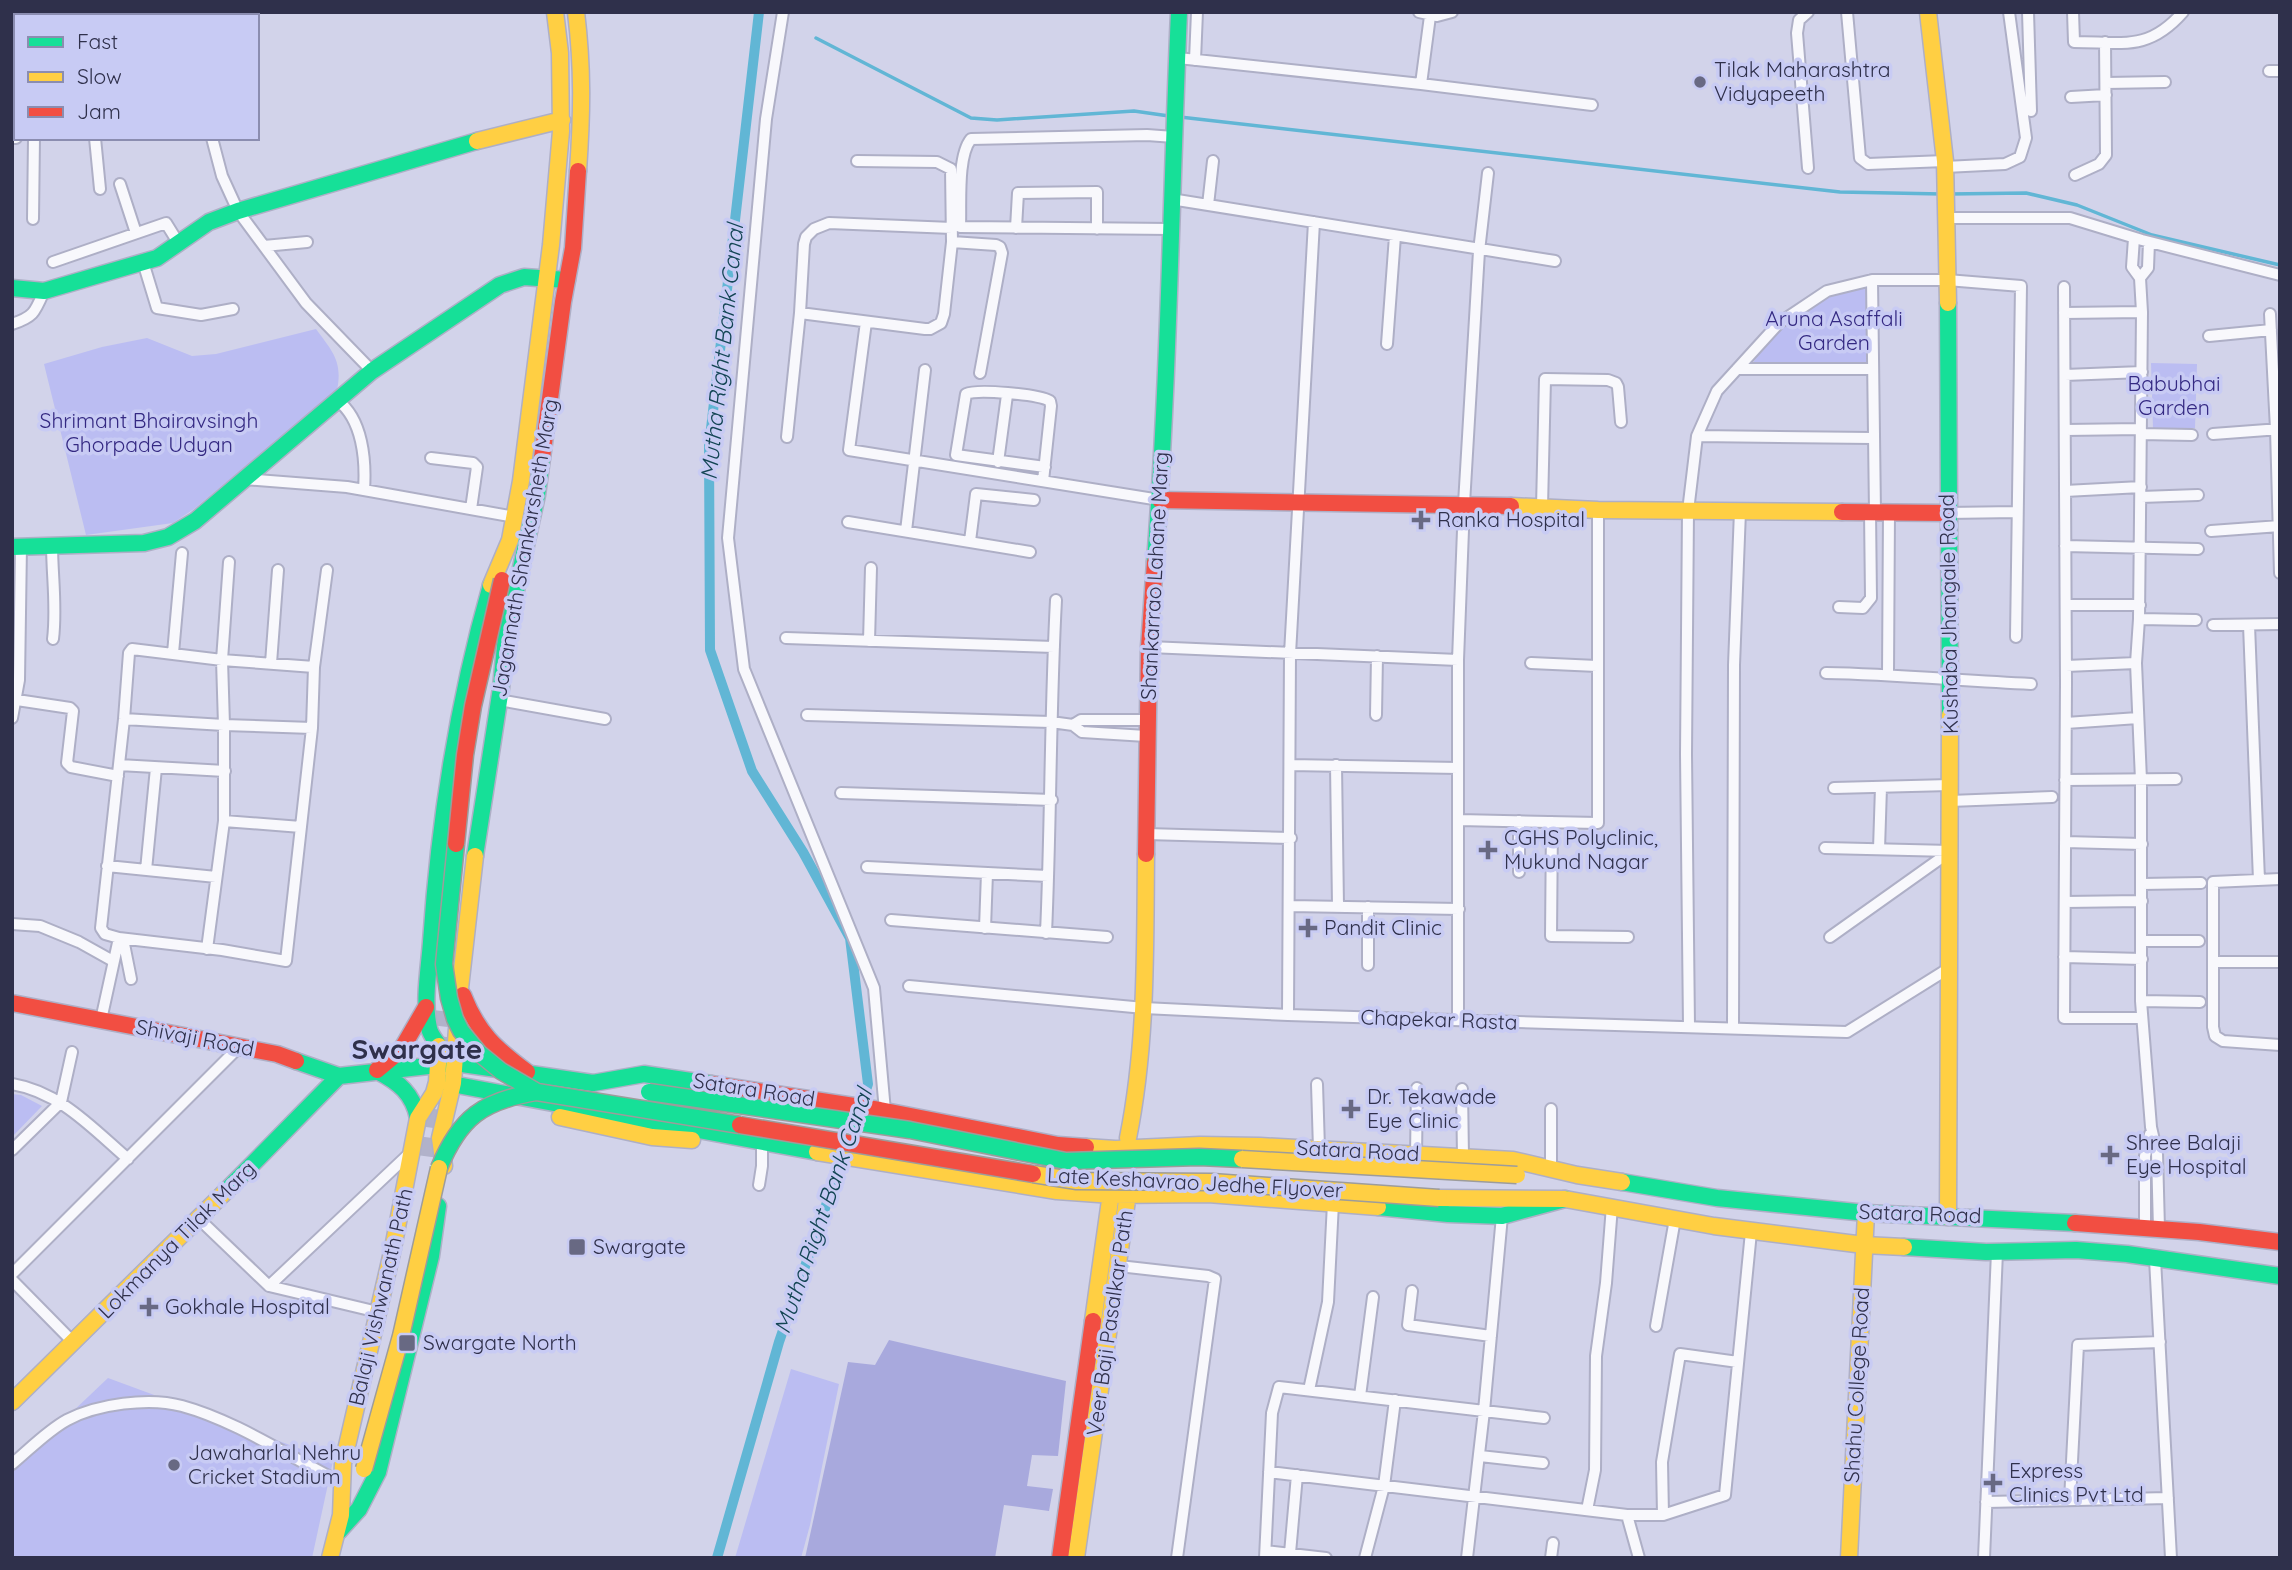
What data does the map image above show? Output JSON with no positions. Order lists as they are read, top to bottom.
{
  "streets": {
    "main road": [
      "Jagannath Shankarsheth Marg",
      "Shankarrao Lahane Marg",
      "Kushaba Jhangale Road",
      "Shivaji Road",
      "Satara Road",
      "Late Keshavrao Jedhe Flyover",
      "Lokmanya Tilak Marg",
      "Balaji Vishwanath Path",
      "Veer Baji Pasalkar Path",
      "Shahu College Road"
    ],
    "street": ["Chapekar Rasta"]
  },
  "crossings": [
    ["Jagannath Shankarsheth Marg", "Shivaji Road"],
    ["Jagannath Shankarsheth Marg", "Satara Road"],
    ["Jagannath Shankarsheth Marg", "Late Keshavrao Jedhe Flyover"],
    ["Jagannath Shankarsheth Marg", "Balaji Vishwanath Path"],
    ["Shankarrao Lahane Marg", "Chapekar Rasta"],
    ["Shankarrao Lahane Marg", "Satara Road"],
    ["Shankarrao Lahane Marg", "Veer Baji Pasalkar Path"],
    ["Kushaba Jhangale Road", "Chapekar Rasta"],
    ["Kushaba Jhangale Road", "Satara Road"],
    ["Shivaji Road", "Satara Road"],
    ["Shivaji Road", "Lokmanya Tilak Marg"],
    ["Satara Road", "Late Keshavrao Jedhe Flyover"],
    ["Satara Road", "Veer Baji Pasalkar Path"],
    ["Satara Road", "Shahu College Road"],
    ["Late Keshavrao Jedhe Flyover", "Balaji Vishwanath Path"]
  ],
  "districts": ["Swargate"],
  "water": ["Mutha Right Bank Canal"],
  "parks": ["Aruna Asaffali Garden", "Babubhai Garden", "Shrimant Bhairavsingh Ghorpade Udyan"],
  "places": {
    "other": ["Tilak Maharashtra Vidyapeeth", "Jawaharlal Nehru Cricket Stadium"],
    "health": [
      "Ranka Hospital",
      "CGHS Polyclinic, Mukund Nagar",
      "Pandit Clinic",
      "Dr. Tekawade Eye Clinic",
      "Shree Balaji Eye Hospital",
      "Gokhale Hospital",
      "Express Clinics Pvt Ltd"
    ],
    "transit": ["Swargate", "Swargate North"]
  },
  "legend": ["Fast", "Slow", "Jam"]
}
